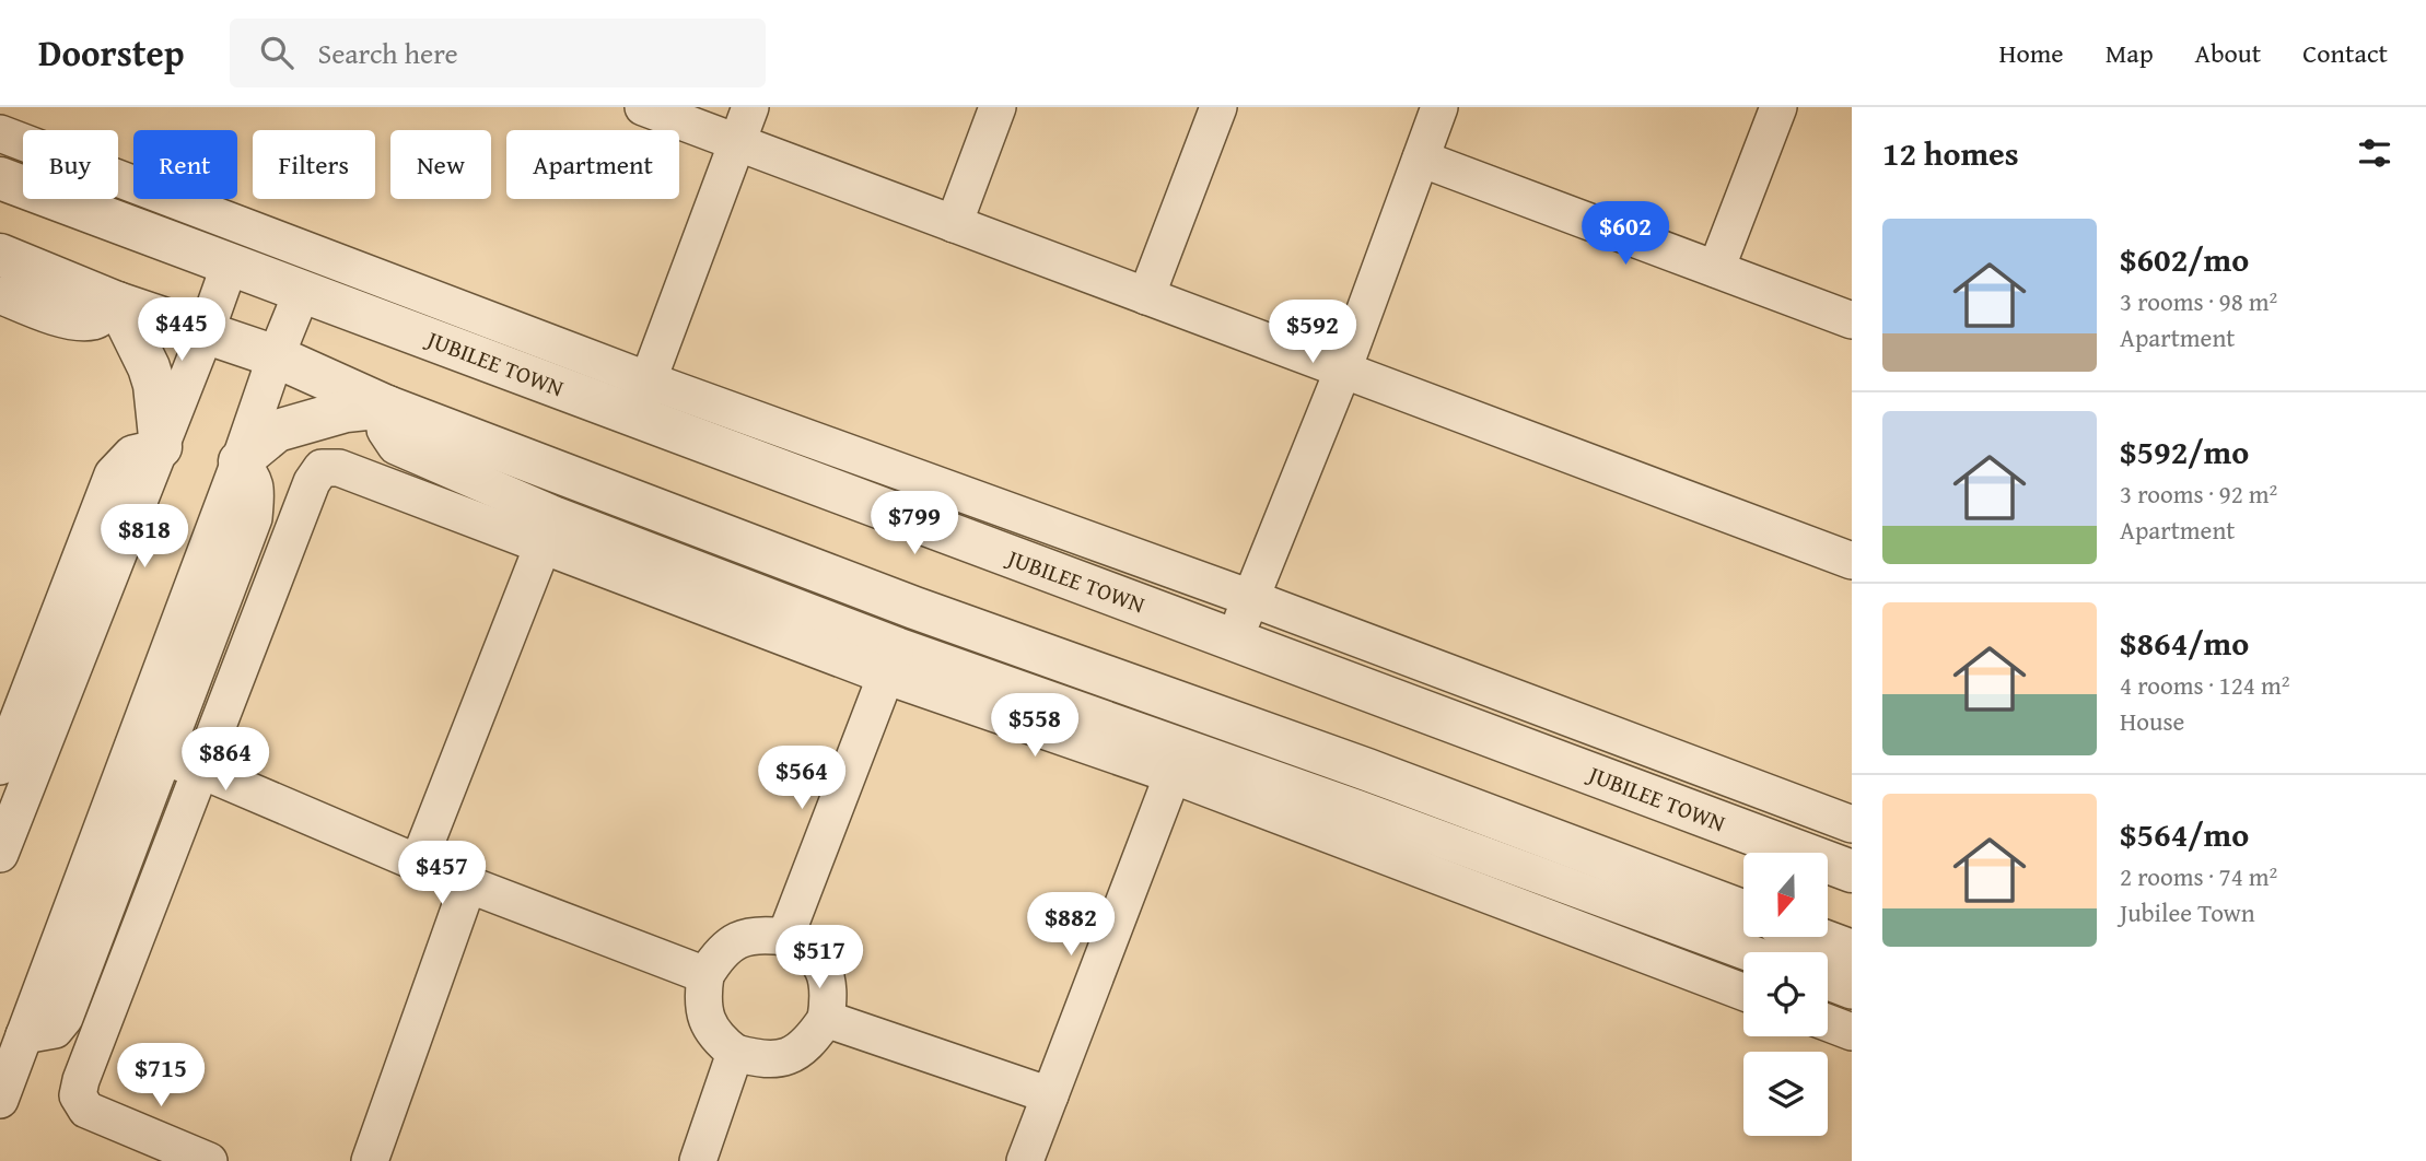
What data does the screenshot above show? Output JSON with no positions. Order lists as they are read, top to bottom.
{
  "streets": {
    "street": ["JUBILEE TOWN"]
  },
  "north": "bottom",
  "page": {
    "header": "Doorstep",
    "search": "Search here",
    "nav": [
      "Home",
      "Map",
      "About",
      "Contact"
    ],
    "heading": "12 homes",
    "chip": [
      "Buy",
      "Rent",
      "Filters",
      "New",
      "Apartment"
    ],
    "list": [
      {
        "name": "$602/mo",
        "note": "3 rooms · 98 m² · Apartment"
      },
      {
        "name": "$592/mo",
        "note": "3 rooms · 92 m² · Apartment"
      },
      {
        "name": "$864/mo",
        "note": "4 rooms · 124 m² · House"
      },
      {
        "name": "$564/mo",
        "note": "2 rooms · 74 m² · Jubilee Town"
      }
    ],
    "price": [
      "$602",
      "$445",
      "$592",
      "$799",
      "$818",
      "$558",
      "$864",
      "$564",
      "$457",
      "$882",
      "$517",
      "$715"
    ]
  }
}
